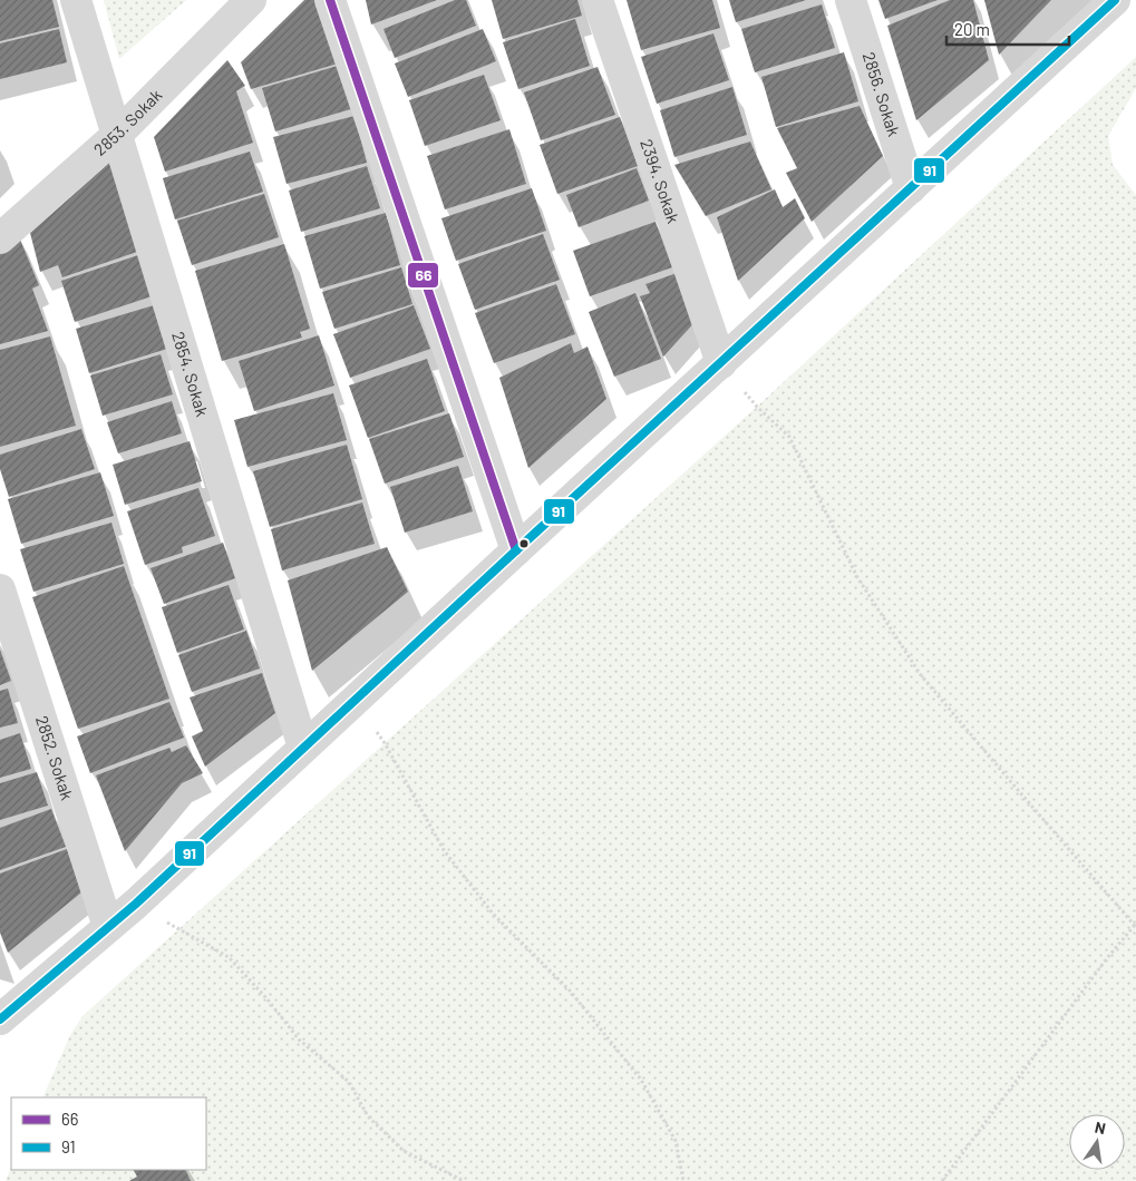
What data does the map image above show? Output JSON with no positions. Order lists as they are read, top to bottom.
{
  "streets": {
    "street": [
      "2856. Sokak",
      "2853. Sokak",
      "2394. Sokak",
      "2854. Sokak",
      "2852. Sokak"
    ]
  },
  "crossings": [
    ["2853. Sokak", "2854. Sokak"]
  ],
  "lines": ["transit line 66", "transit line 91"],
  "legend": ["66", "91"],
  "scale_bar": "20 m",
  "north": "top"
}
